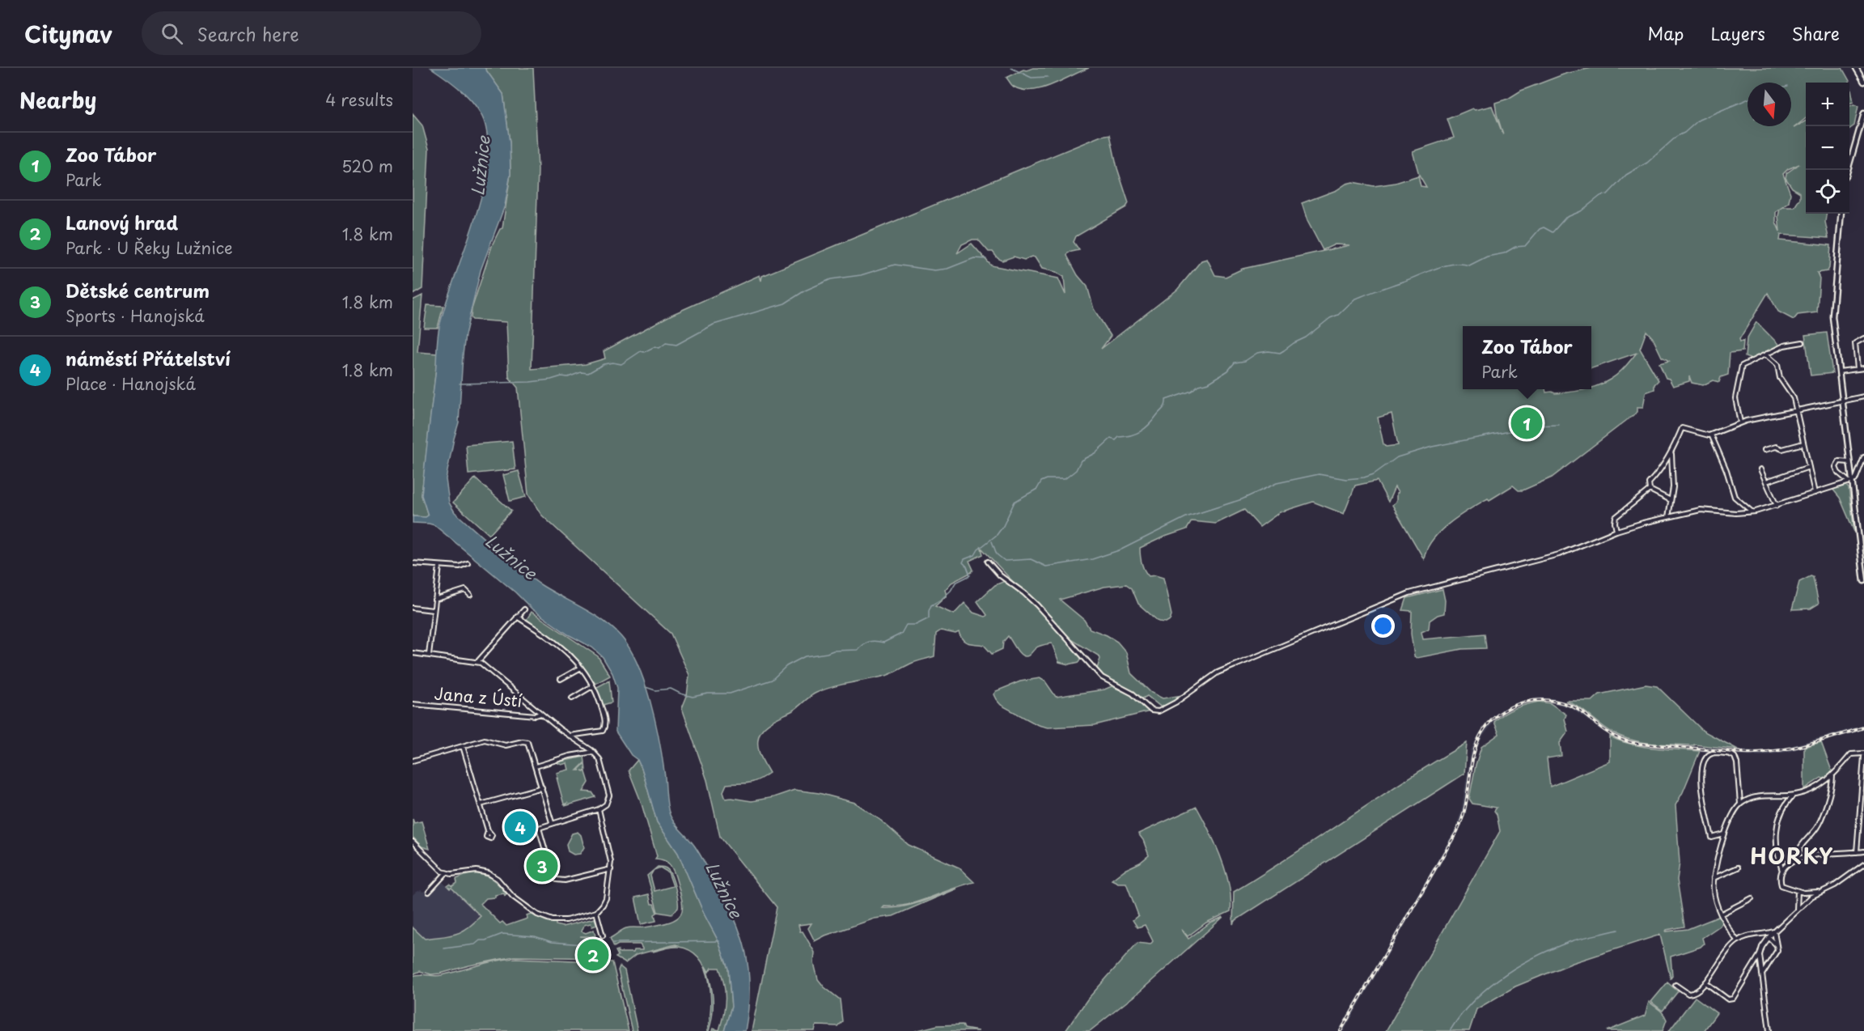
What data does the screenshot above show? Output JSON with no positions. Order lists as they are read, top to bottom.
{
  "streets": {
    "street": ["Jana z Ústí"]
  },
  "districts": ["HORKY"],
  "water": ["Lužnice"],
  "north": "bottom",
  "page": {
    "header": "Citynav",
    "search": "Search here",
    "nav": ["Map", "Layers", "Share"],
    "heading": ["Nearby", "4 results"],
    "map_buttons": ["+", "−"],
    "list": [
      {
        "mark": "1",
        "name": "Zoo Tábor",
        "note": "Park",
        "value": "520 m"
      },
      {
        "mark": "2",
        "name": "Lanový hrad",
        "note": "Park · U Řeky Lužnice",
        "value": "1.8 km"
      },
      {
        "mark": "3",
        "name": "Dětské centrum",
        "note": "Sports · Hanojská",
        "value": "1.8 km"
      },
      {
        "mark": "4",
        "name": "náměstí Přátelství",
        "note": "Place · Hanojská",
        "value": "1.8 km"
      }
    ],
    "popup": ["Zoo Tábor", "Park"],
    "pins": [
      "1",
      "4",
      "3",
      "2"
    ]
  }
}
